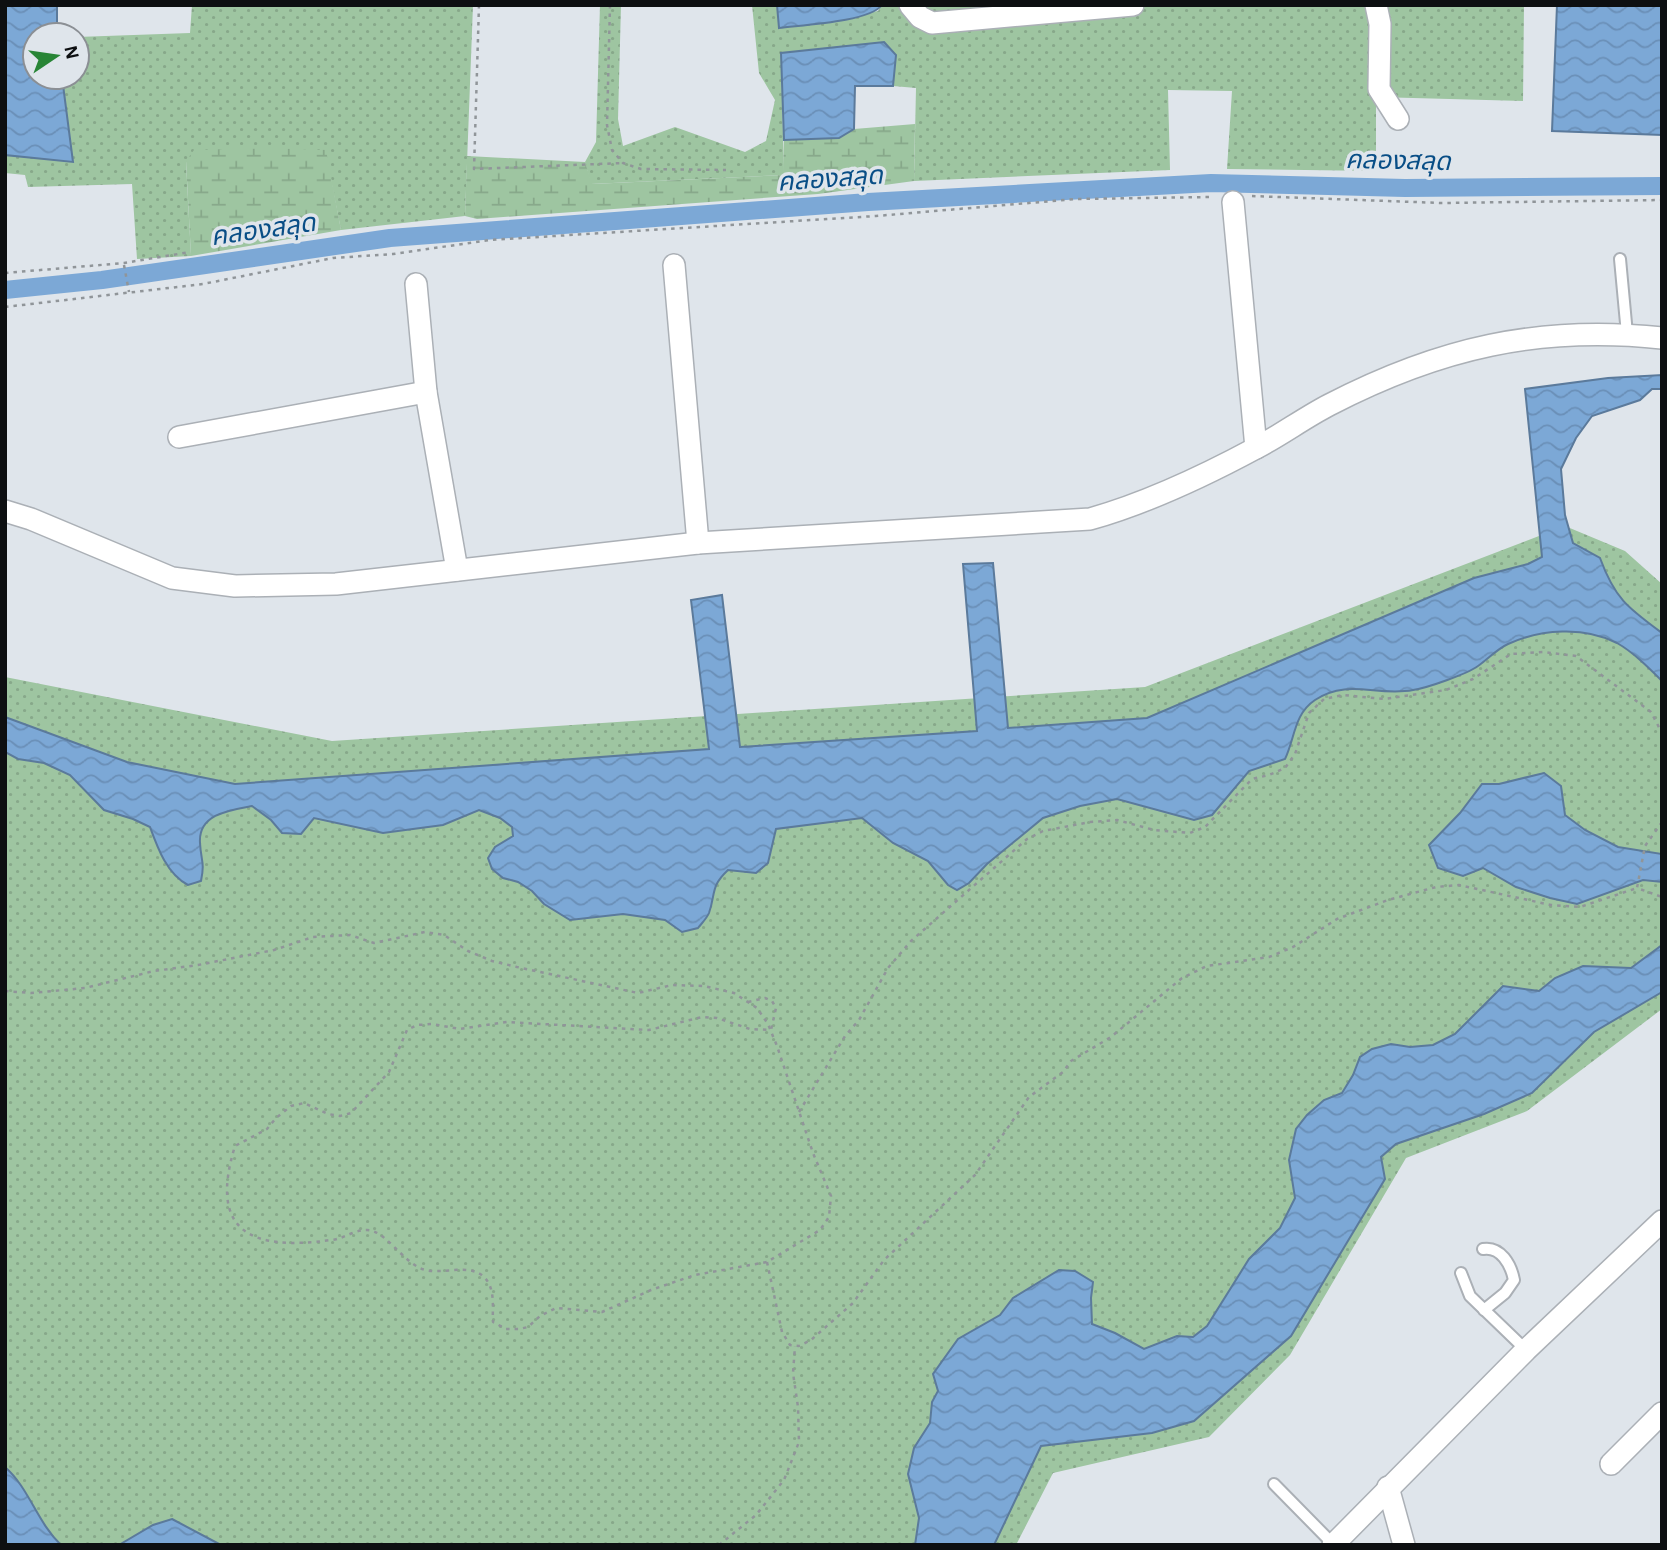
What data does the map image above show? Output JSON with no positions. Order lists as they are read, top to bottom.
{
  "water": ["คลองสลุด"],
  "north": "right"
}
